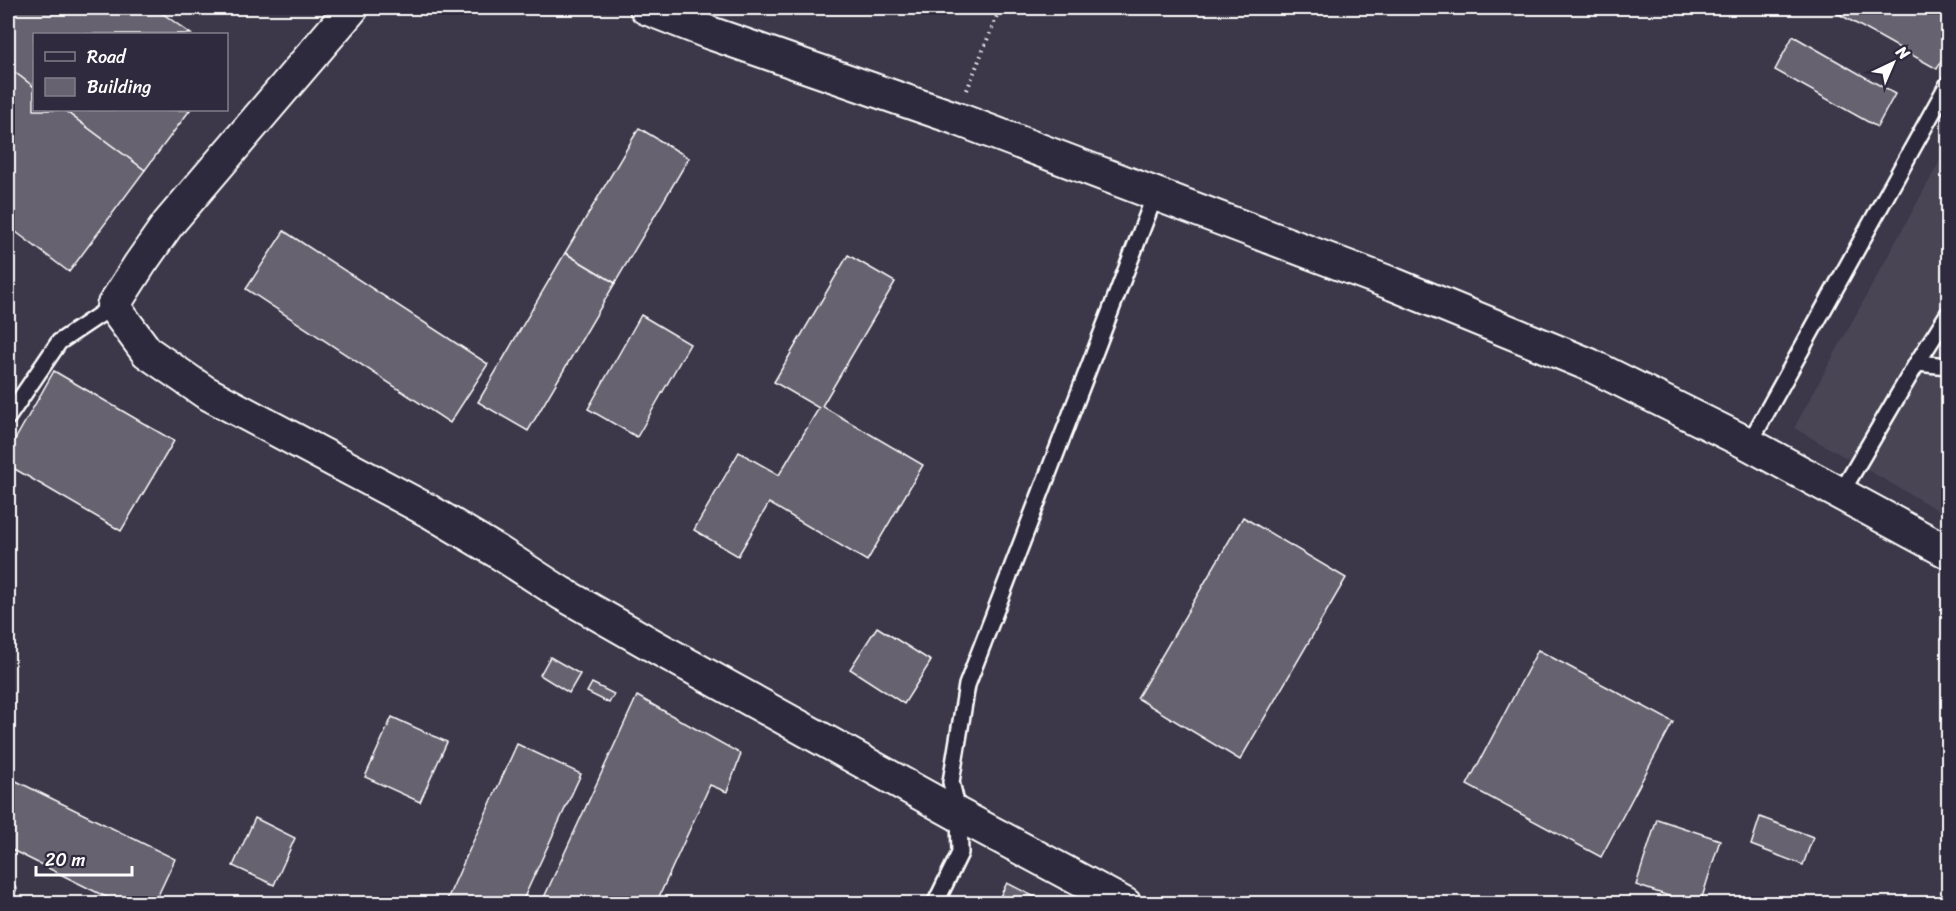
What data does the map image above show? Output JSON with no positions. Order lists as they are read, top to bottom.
{
  "legend": ["Road", "Building"],
  "scale_bar": "20 m",
  "north": "top right"
}
